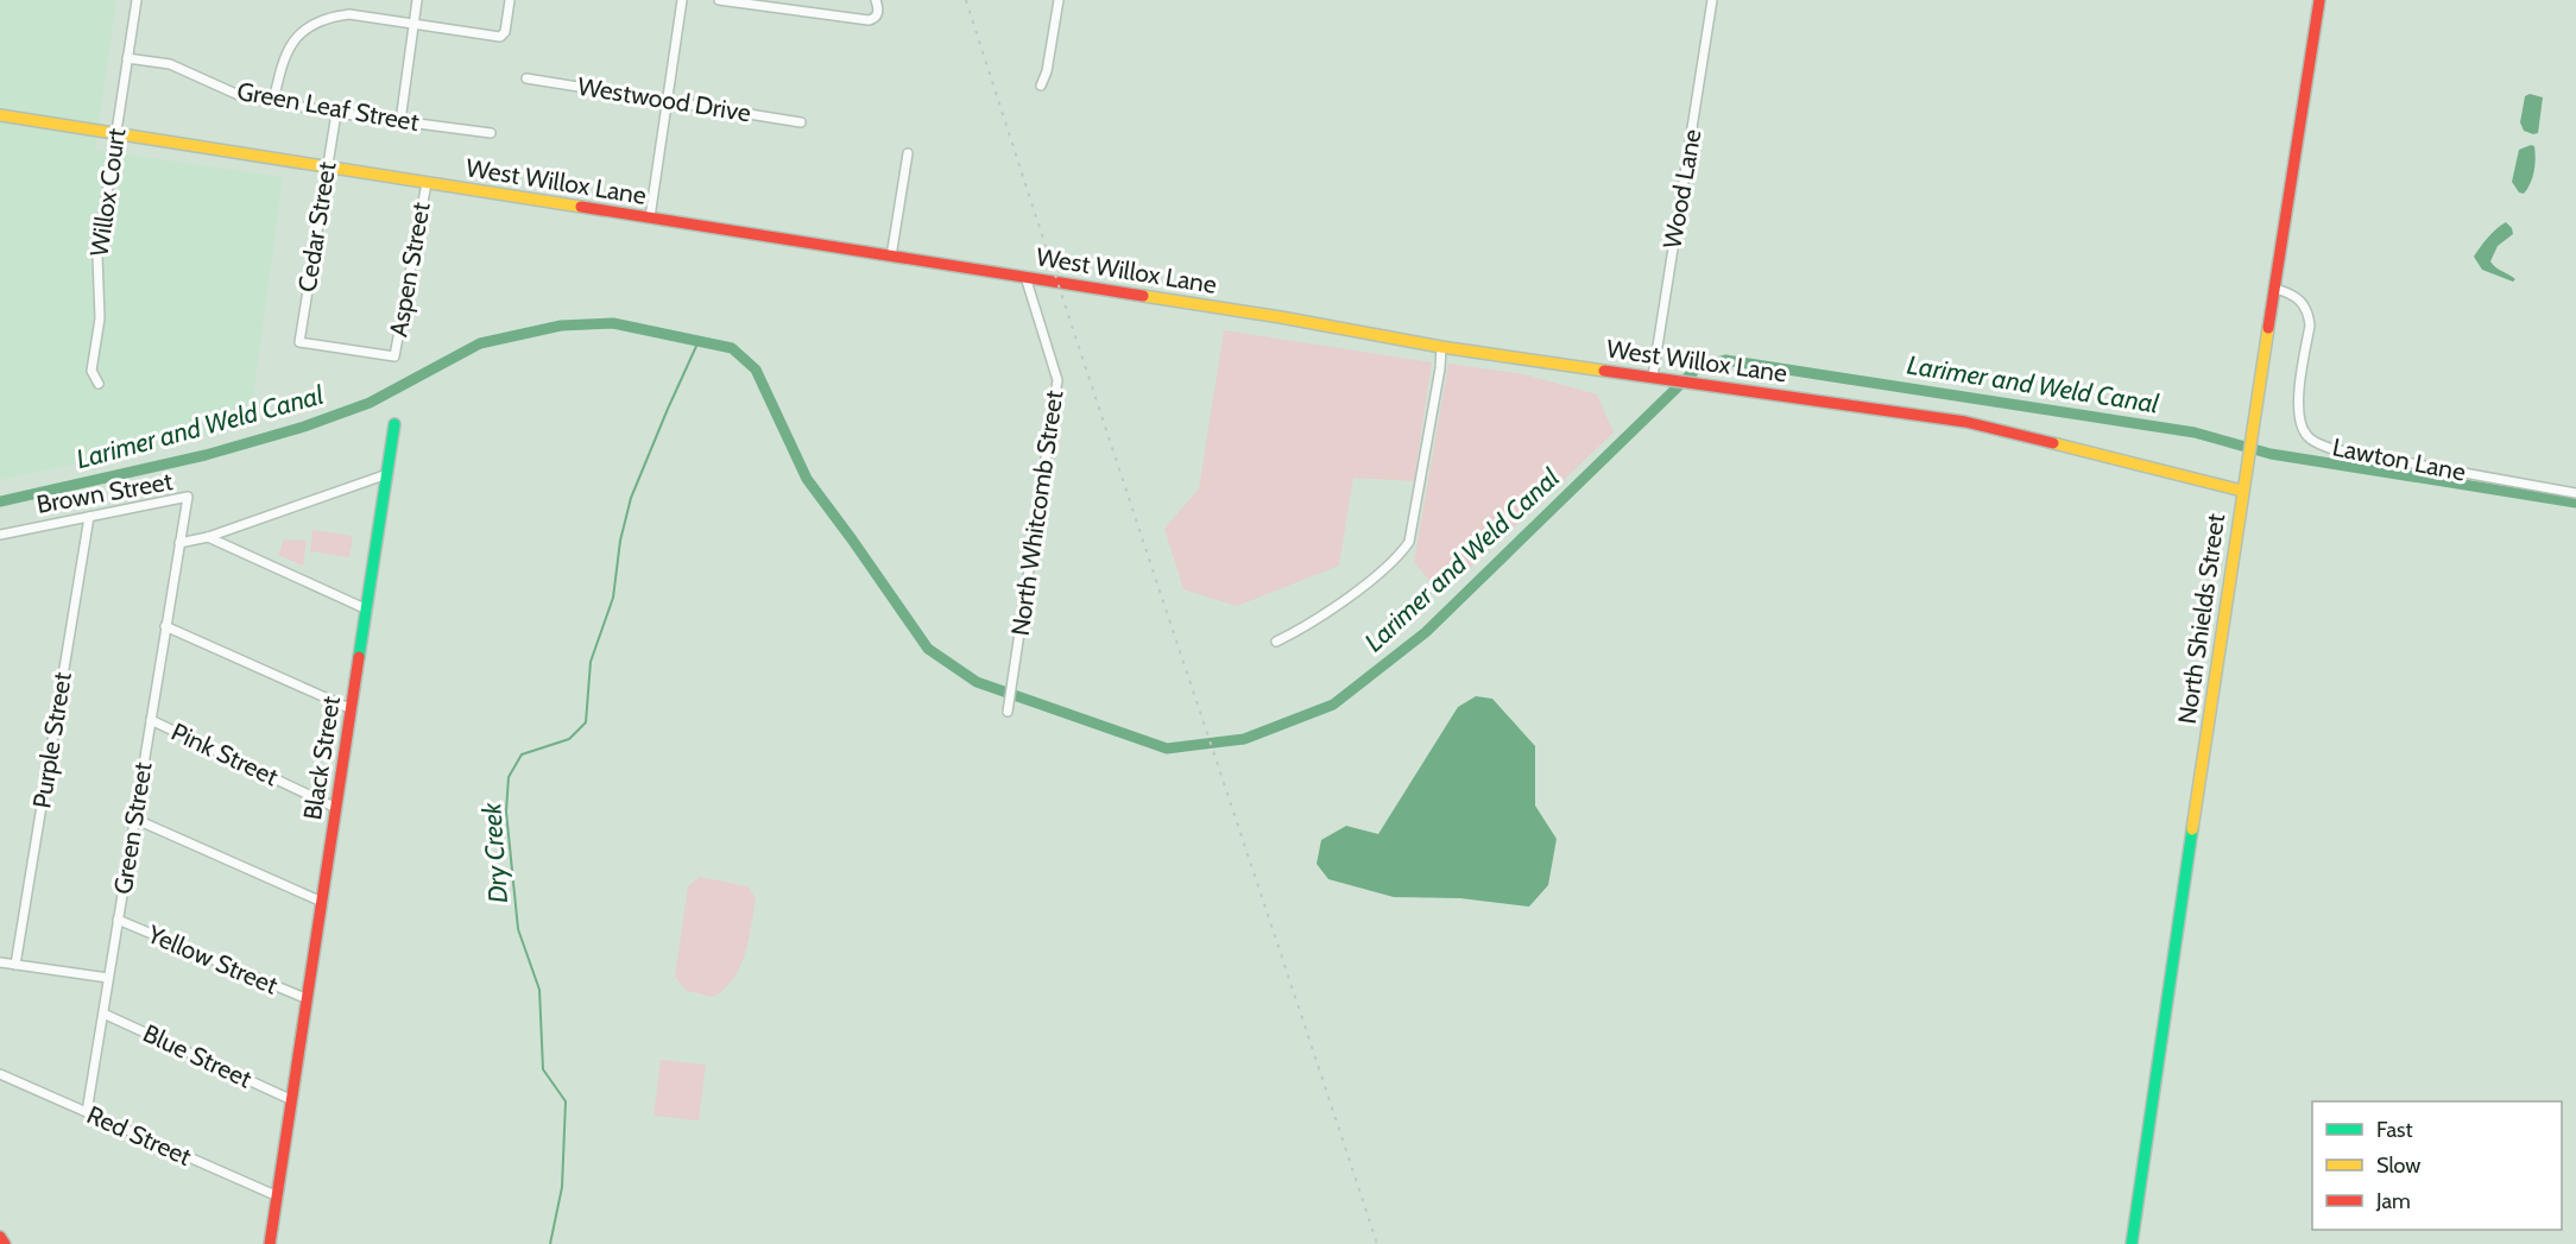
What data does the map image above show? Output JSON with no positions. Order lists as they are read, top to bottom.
{
  "streets": {
    "main road": ["West Willox Lane", "North Shields Street", "Black Street"],
    "street": [
      "Westwood Drive",
      "Green Leaf Street",
      "Wood Lane",
      "Willox Court",
      "Cedar Street",
      "Aspen Street",
      "Lawton Lane",
      "Brown Street",
      "North Whitcomb Street",
      "Purple Street",
      "Pink Street",
      "Green Street",
      "Yellow Street",
      "Blue Street",
      "Red Street"
    ]
  },
  "crossings": [
    ["Green Leaf Street", "Willox Court"],
    ["Green Leaf Street", "Cedar Street"],
    ["West Willox Lane", "Wood Lane"],
    ["West Willox Lane", "Willox Court"],
    ["West Willox Lane", "Cedar Street"],
    ["West Willox Lane", "Aspen Street"],
    ["West Willox Lane", "North Whitcomb Street"],
    ["West Willox Lane", "North Shields Street"],
    ["Cedar Street", "Aspen Street"],
    ["Lawton Lane", "North Shields Street"],
    ["Brown Street", "Purple Street"],
    ["Brown Street", "Green Street"],
    ["Pink Street", "Black Street"],
    ["Pink Street", "Green Street"],
    ["Black Street", "Yellow Street"],
    ["Black Street", "Blue Street"],
    ["Black Street", "Red Street"],
    ["Green Street", "Yellow Street"],
    ["Green Street", "Blue Street"],
    ["Green Street", "Red Street"]
  ],
  "water": ["Larimer and Weld Canal", "Dry Creek"],
  "legend": ["Fast", "Slow", "Jam"]
}
